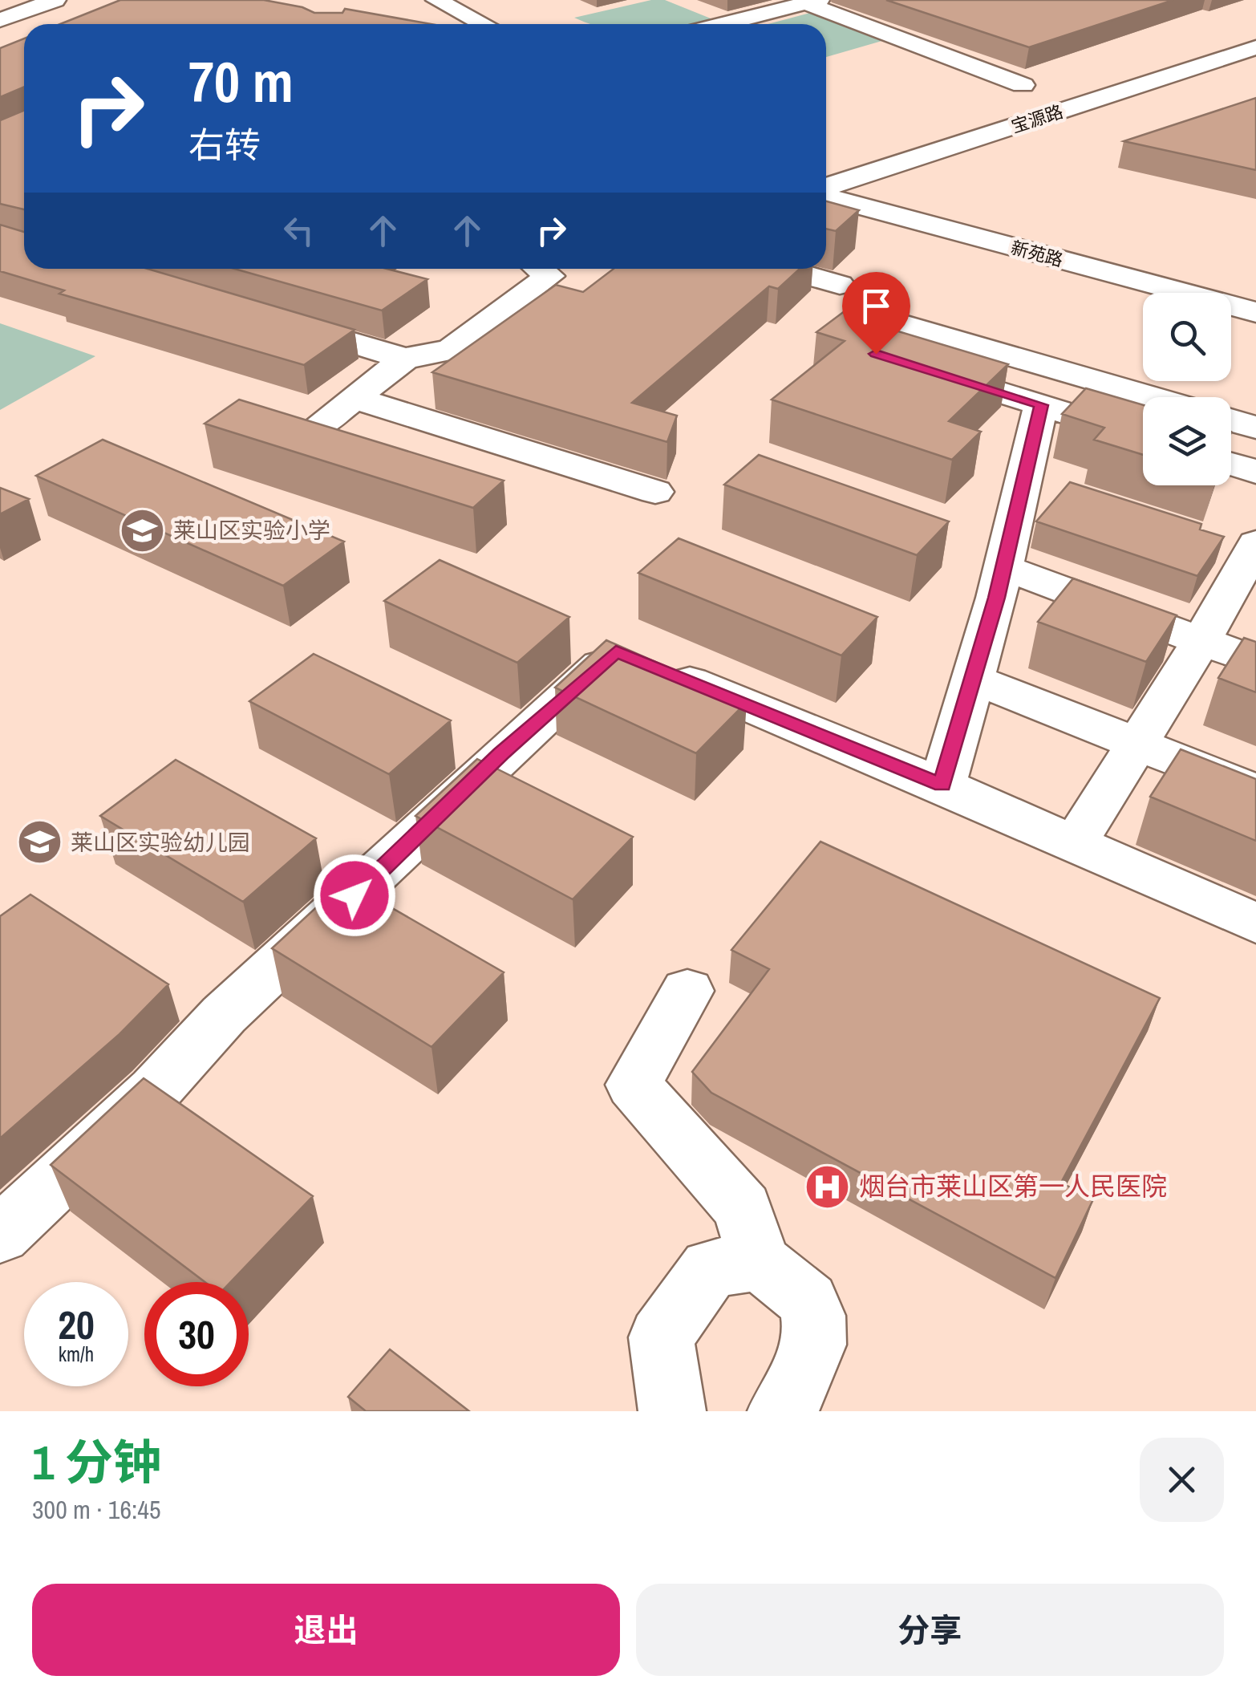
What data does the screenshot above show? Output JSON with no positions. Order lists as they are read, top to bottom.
{
  "streets": {
    "street": ["宝源路", "新苑路"]
  },
  "places": {
    "school or university": ["莱山区实验小学", "莱山区实验幼儿园"],
    "hospital": ["烟台市莱山区第一人民医院"]
  },
  "page": {
    "turn": ["70 m", "右转"],
    "speed": "20 km/h",
    "limit": "30",
    "heading": ["1 分钟", "300 m · 16:45"],
    "buttons": ["退出", "分享"]
  }
}
